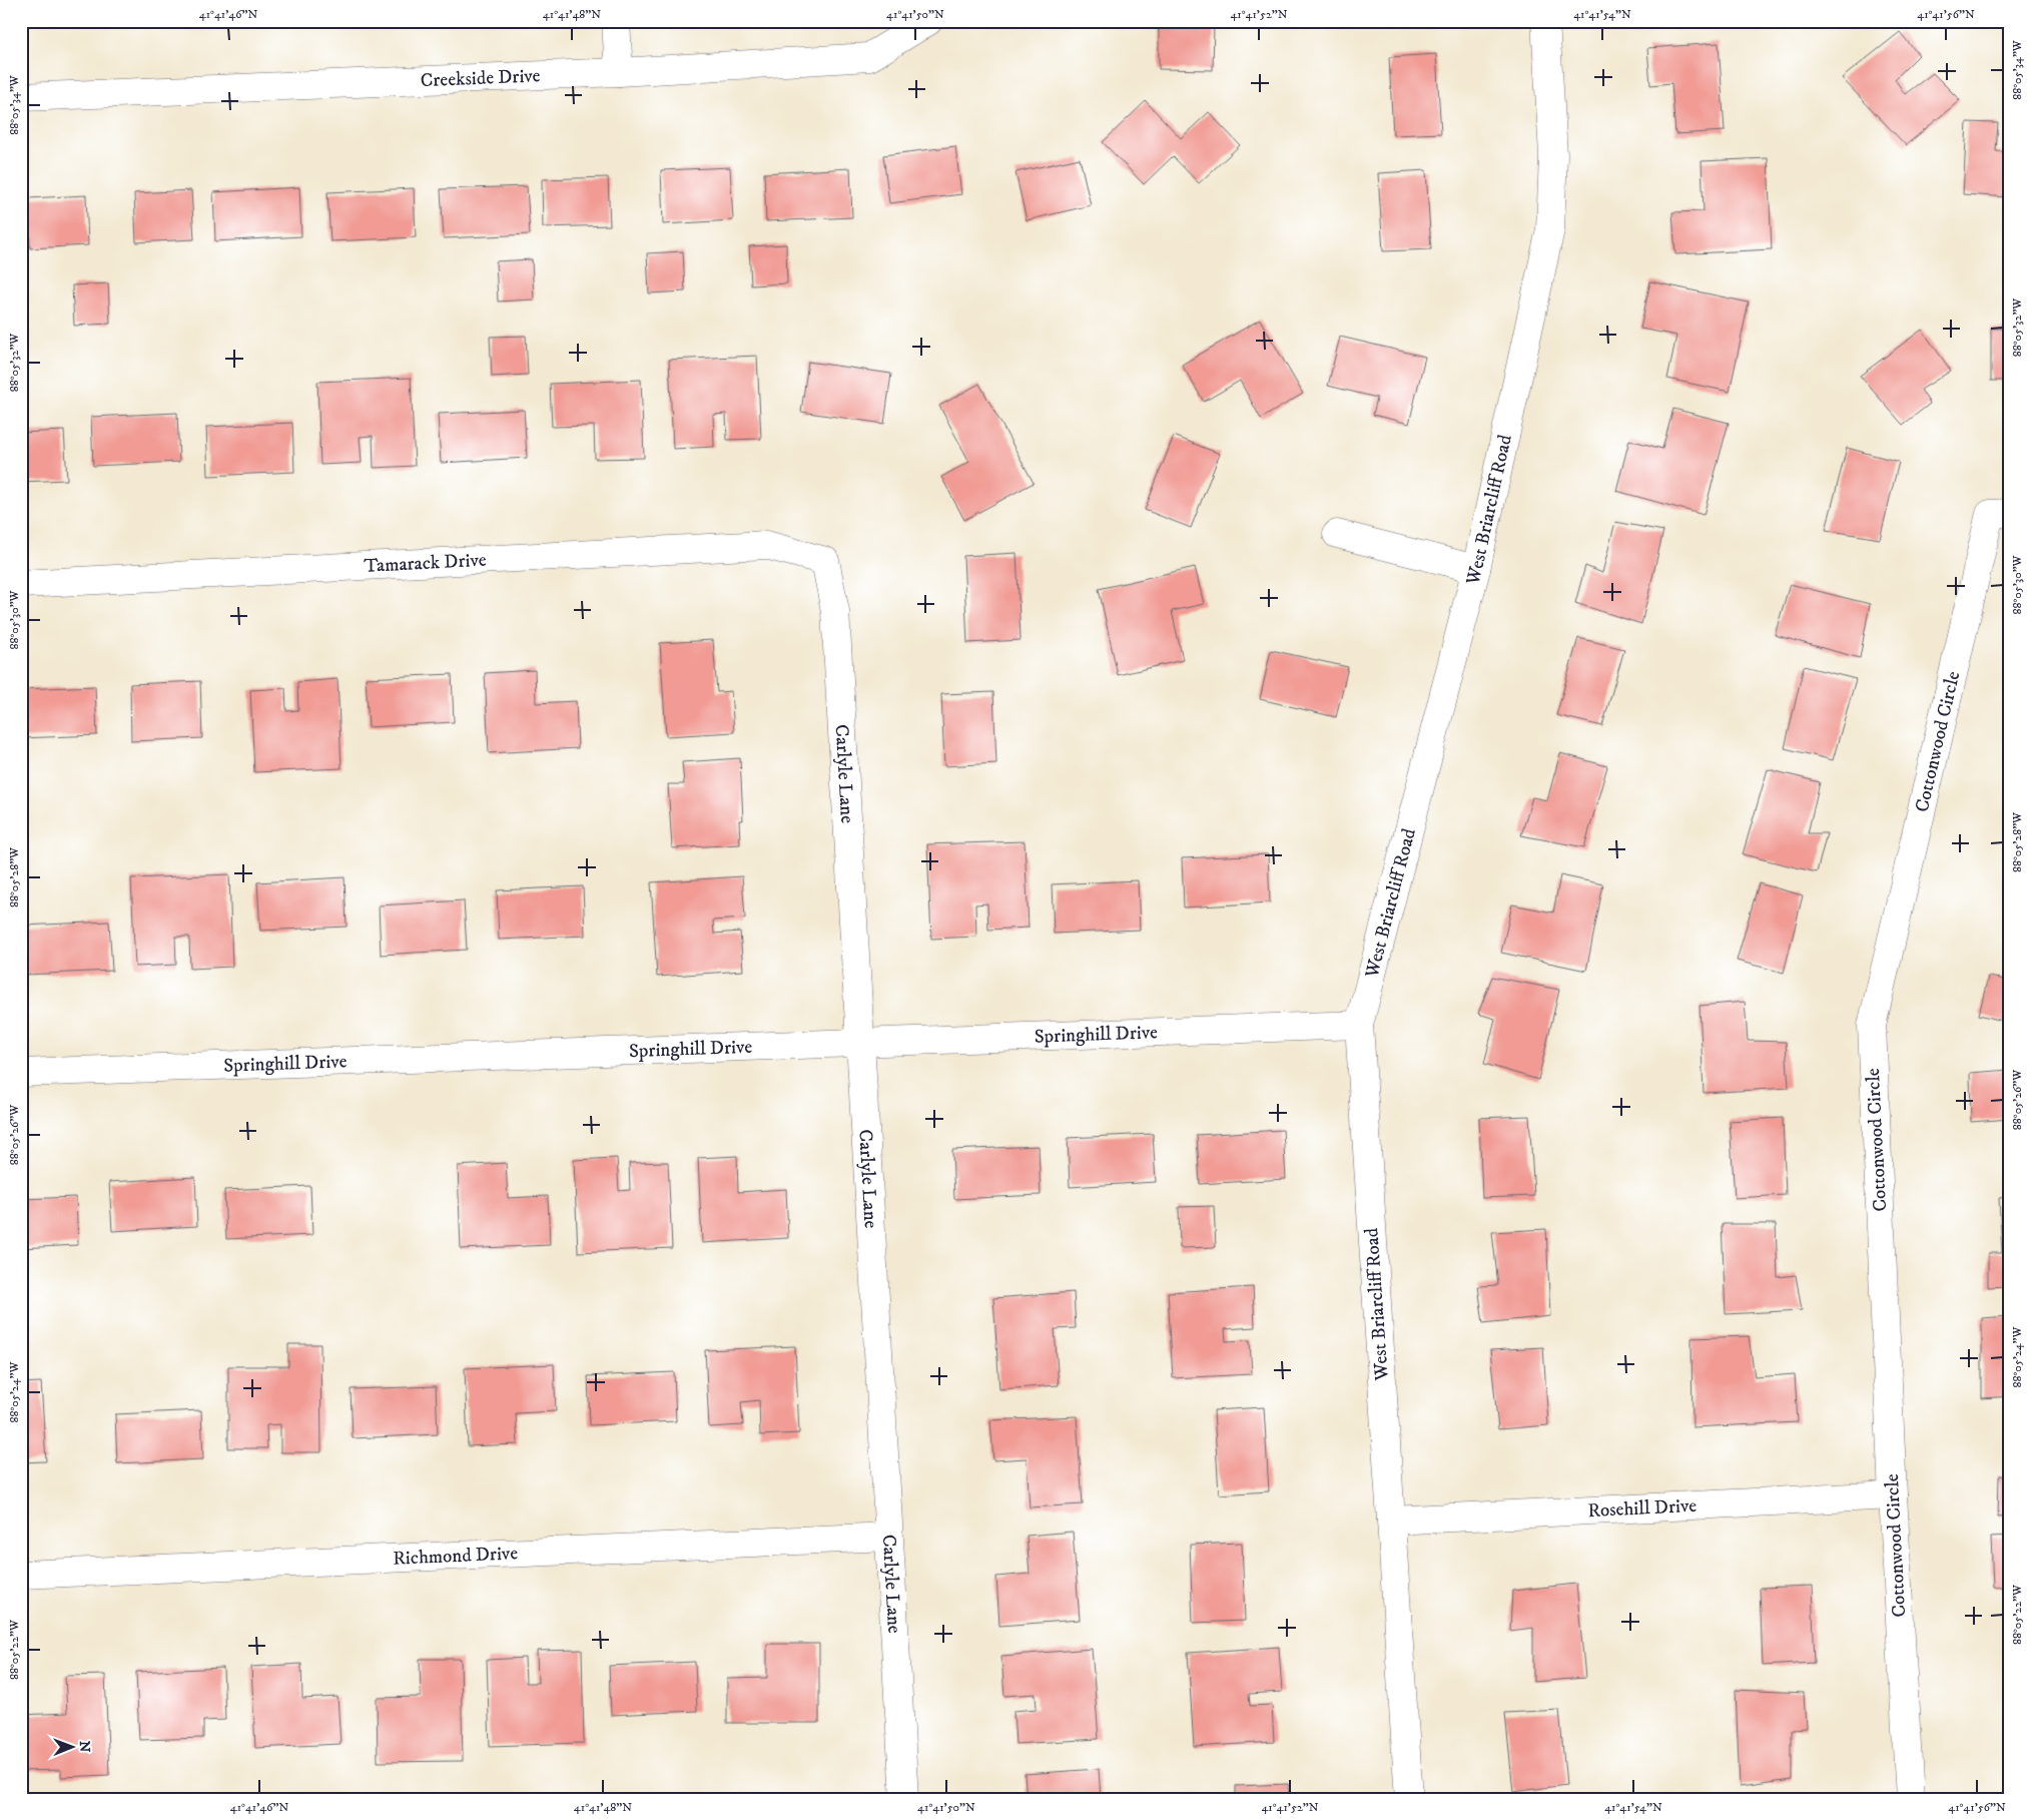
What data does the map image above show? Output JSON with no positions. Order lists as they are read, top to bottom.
{
  "streets": {
    "street": [
      "Creekside Drive",
      "West Briarcliff Road",
      "Tamarack Drive",
      "Cottonwood Circle",
      "Carlyle Lane",
      "Springhill Drive",
      "Rosehill Drive",
      "Richmond Drive"
    ]
  },
  "crossings": [
    ["West Briarcliff Road", "Springhill Drive"],
    ["West Briarcliff Road", "Rosehill Drive"],
    ["Tamarack Drive", "Carlyle Lane"],
    ["Cottonwood Circle", "Rosehill Drive"],
    ["Carlyle Lane", "Springhill Drive"],
    ["Carlyle Lane", "Richmond Drive"]
  ],
  "north": "right",
  "coordinates": [
    "41°41'46\"N",
    "41°41'48\"N",
    "41°41'50\"N",
    "41°41'52\"N",
    "41°41'54\"N",
    "41°41'56\"N",
    "88°05'34\"W",
    "88°05'32\"W",
    "88°05'30\"W",
    "88°05'28\"W",
    "88°05'26\"W",
    "88°05'24\"W",
    "88°05'22\"W"
  ]
}
